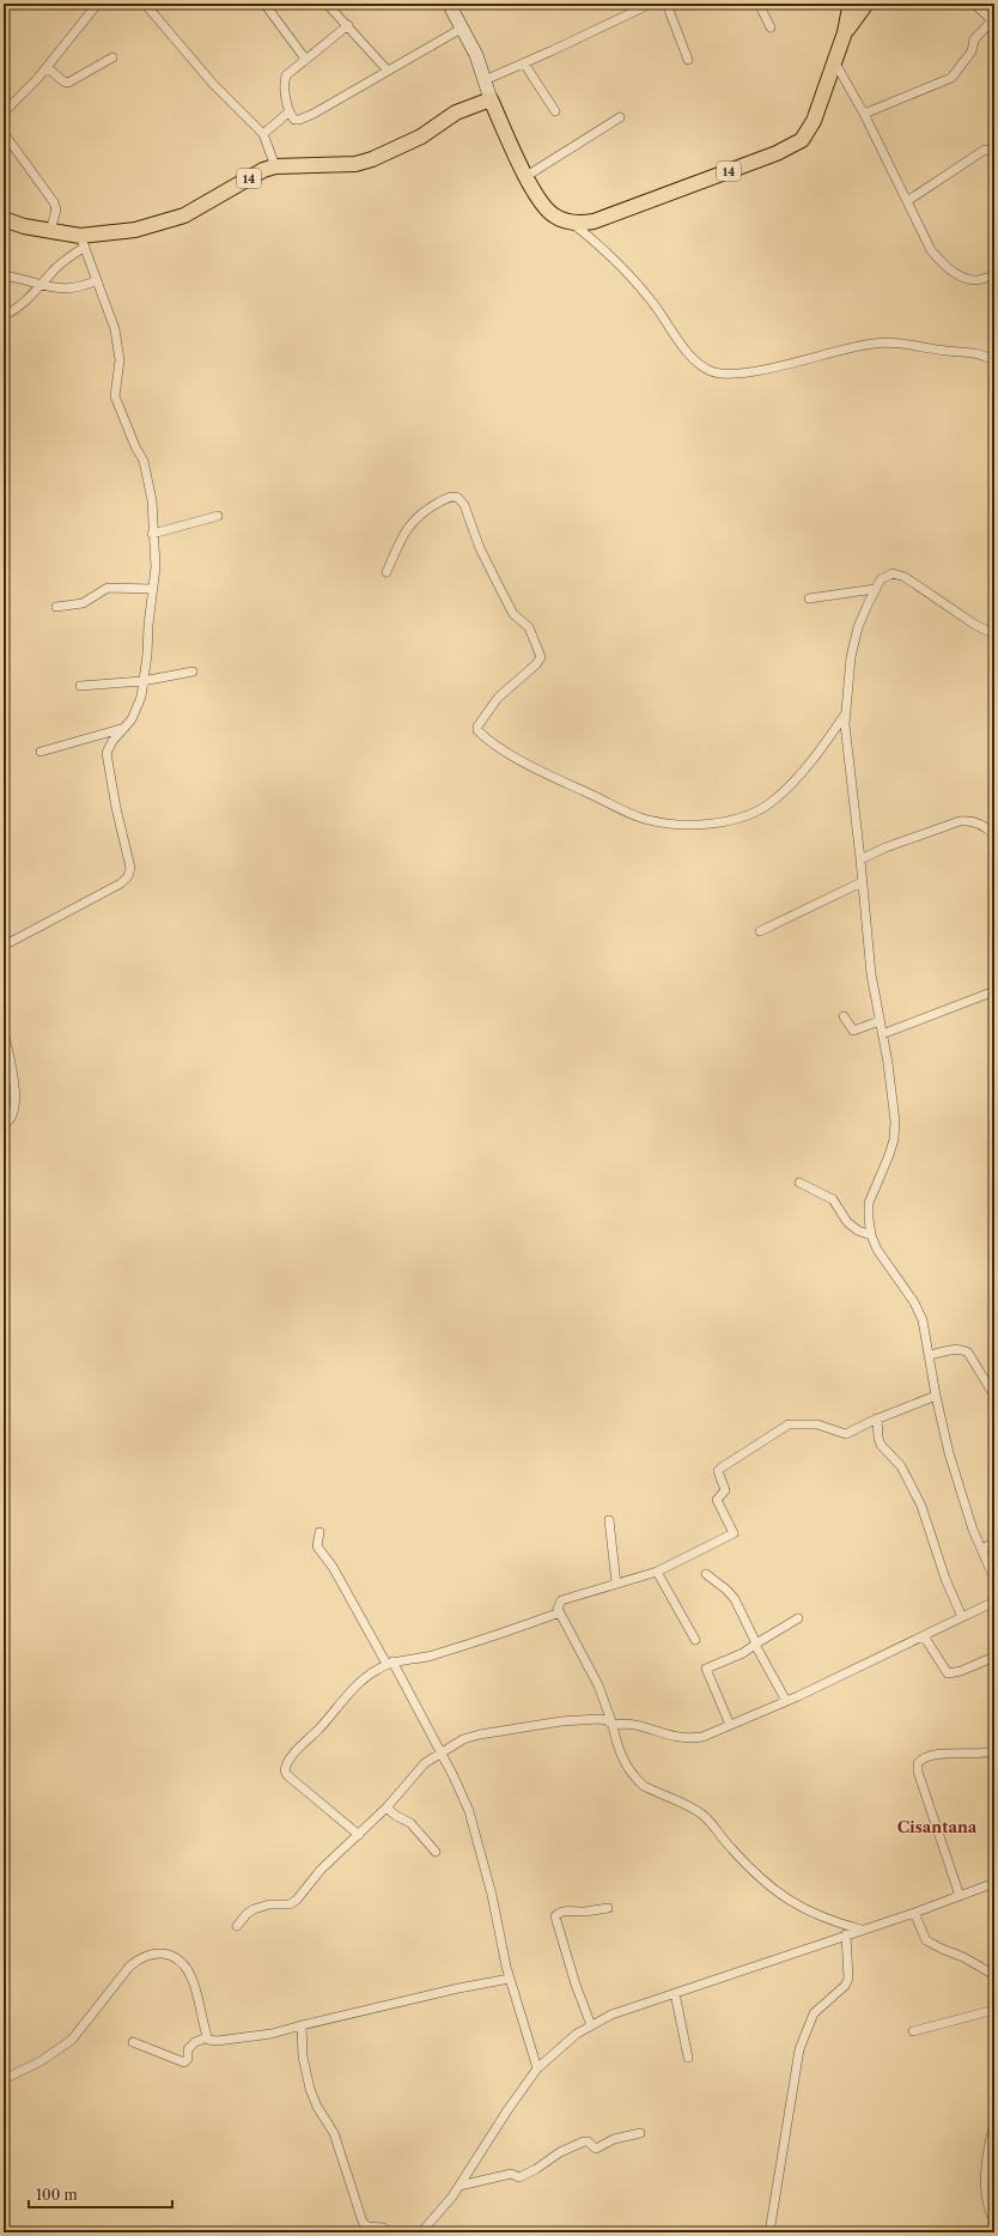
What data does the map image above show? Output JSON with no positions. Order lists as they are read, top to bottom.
{
  "streets": {
    "highway": ["14"]
  },
  "districts": ["Cisantana"],
  "scale_bar": "100 m"
}
